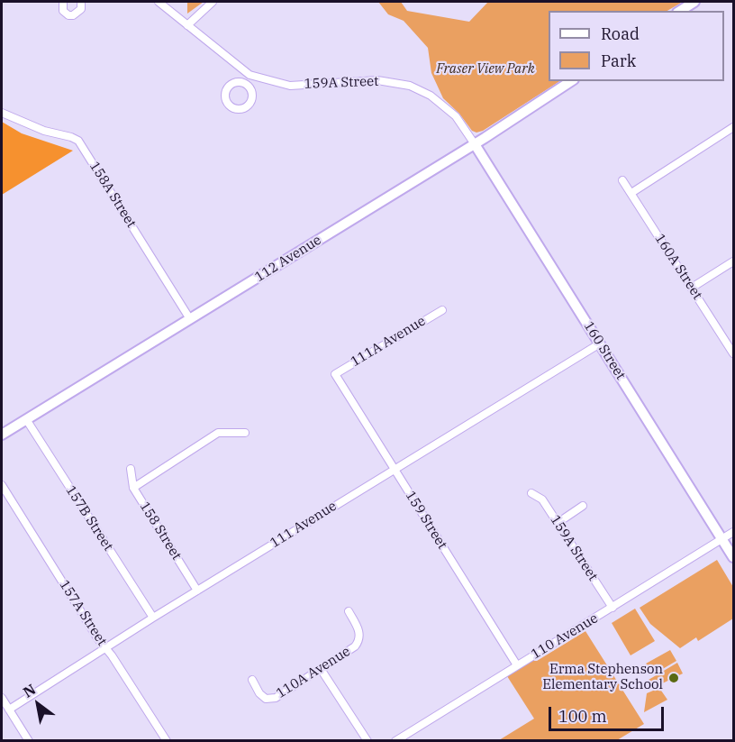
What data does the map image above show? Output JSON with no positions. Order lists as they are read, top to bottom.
{
  "streets": {
    "street": [
      "159A Street",
      "158A Street",
      "112 Avenue",
      "160A Street",
      "111A Avenue",
      "160 Street",
      "157B Street",
      "159 Street",
      "111 Avenue",
      "158 Street",
      "157A Street",
      "110 Avenue",
      "110A Avenue"
    ]
  },
  "crossings": [
    ["159A Street", "112 Avenue"],
    ["159A Street", "160 Street"],
    ["159A Street", "110 Avenue"],
    ["158A Street", "112 Avenue"],
    ["112 Avenue", "160 Street"],
    ["112 Avenue", "157B Street"],
    ["111A Avenue", "159 Street"],
    ["160 Street", "111 Avenue"],
    ["160 Street", "110 Avenue"],
    ["157B Street", "111 Avenue"],
    ["159 Street", "111 Avenue"],
    ["159 Street", "110 Avenue"],
    ["111 Avenue", "158 Street"],
    ["111 Avenue", "157A Street"]
  ],
  "parks": ["Fraser View Park"],
  "places": ["Erma Stephenson Elementary School"],
  "legend": ["Road", "Park"],
  "scale_bar": "100 m",
  "north": "top left"
}
